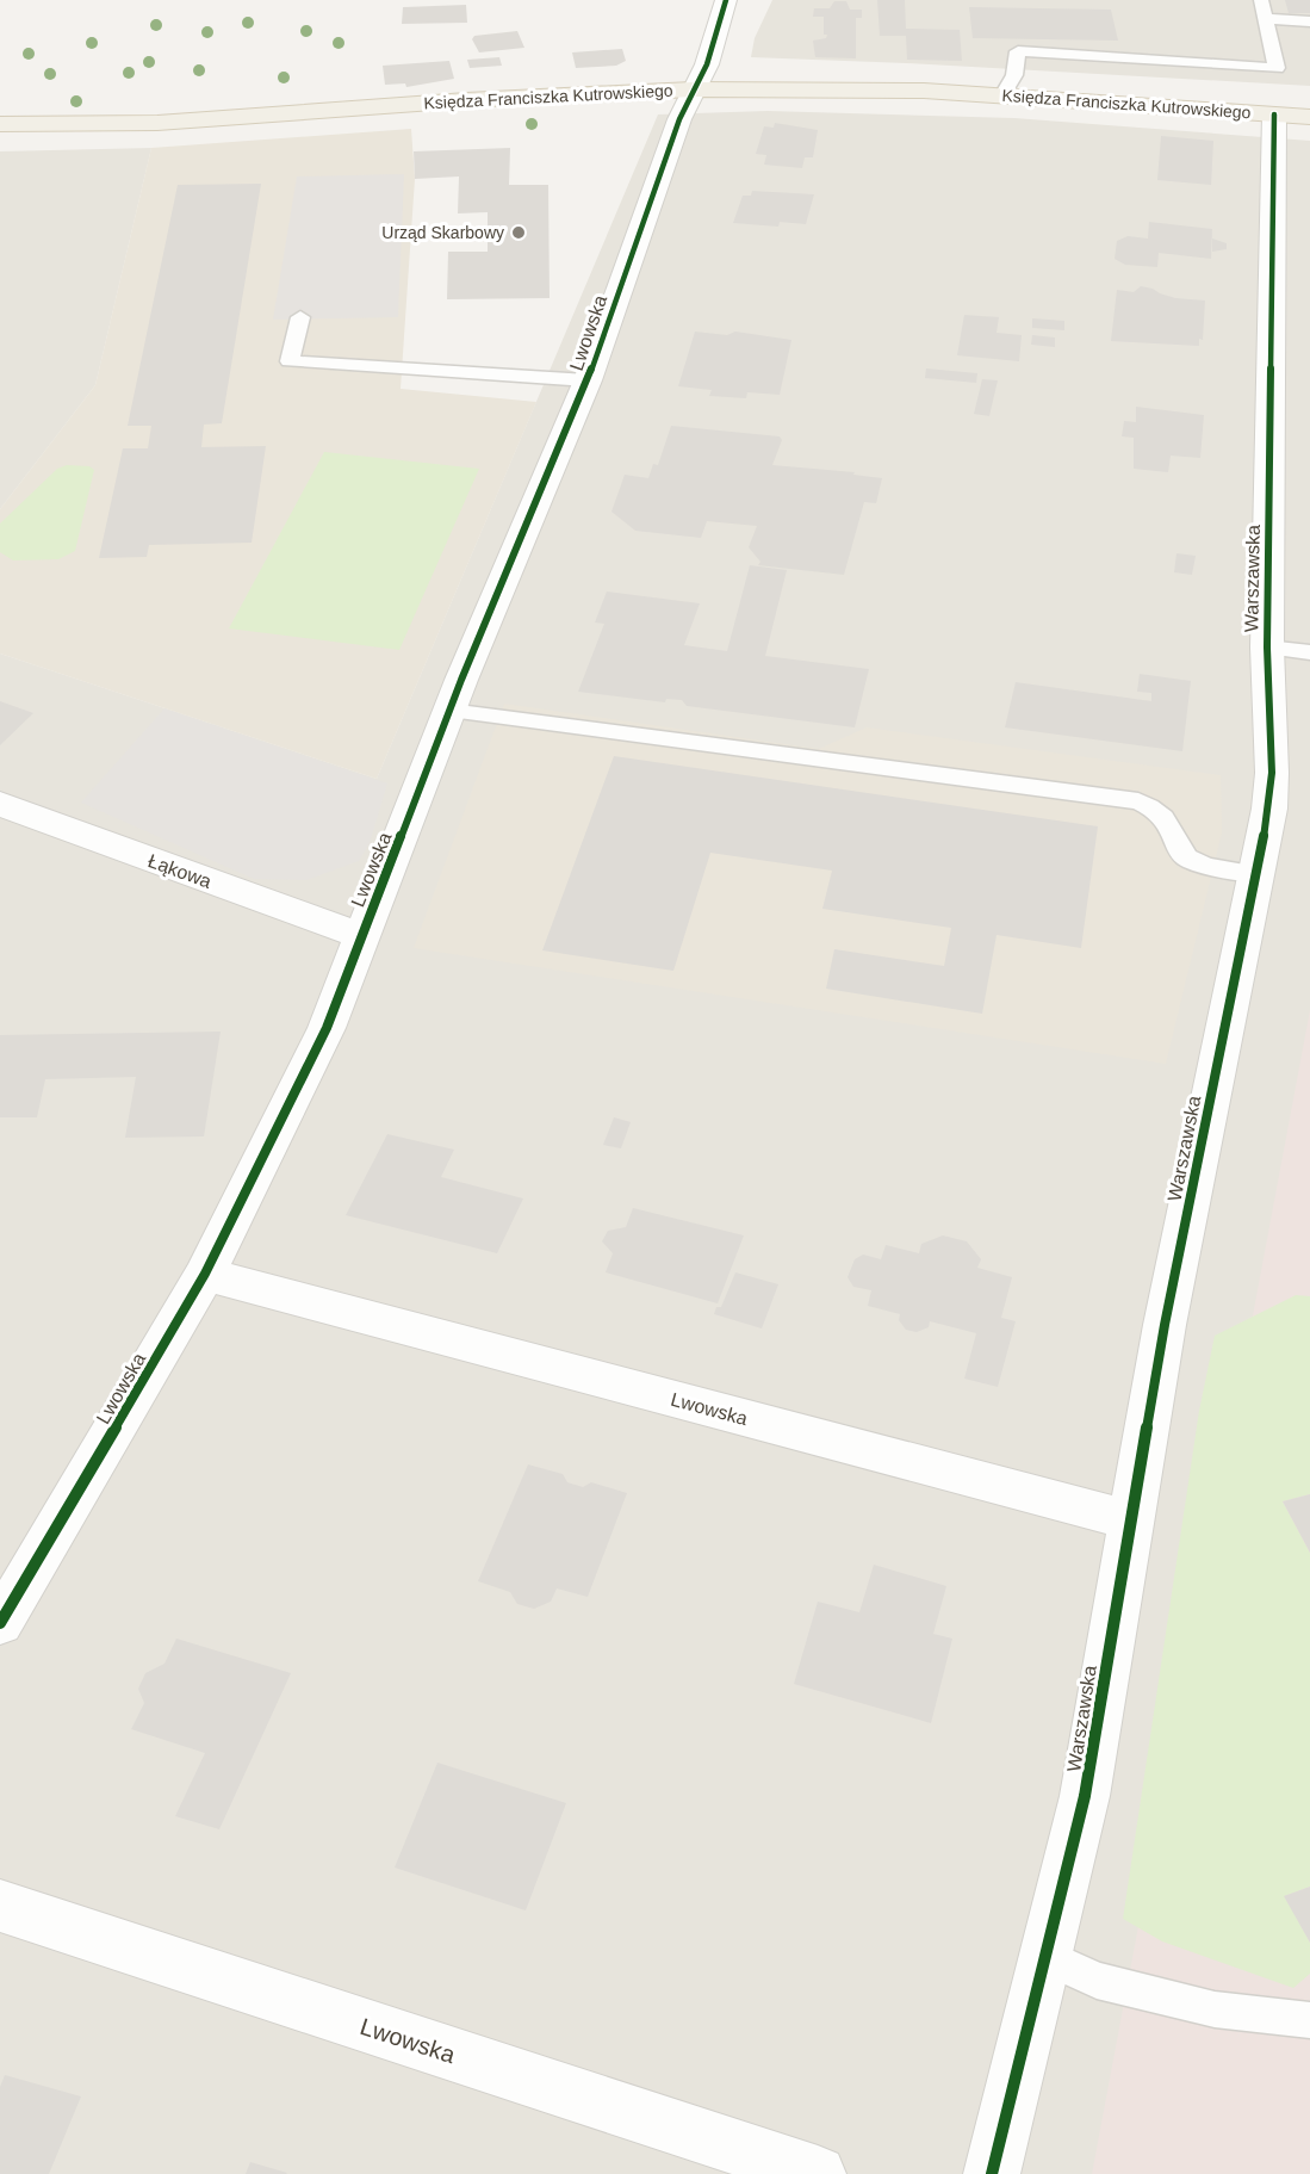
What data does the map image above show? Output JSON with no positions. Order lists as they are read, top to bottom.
{
  "streets": {
    "main road": ["Księdza Franciszka Kutrowskiego"],
    "street": ["Lwowska", "Warszawska", "Łąkowa"]
  },
  "crossings": [
    ["Księdza Franciszka Kutrowskiego", "Lwowska"],
    ["Księdza Franciszka Kutrowskiego", "Warszawska"],
    ["Lwowska", "Warszawska"],
    ["Lwowska", "Łąkowa"]
  ],
  "places": ["Urząd Skarbowy"]
}
